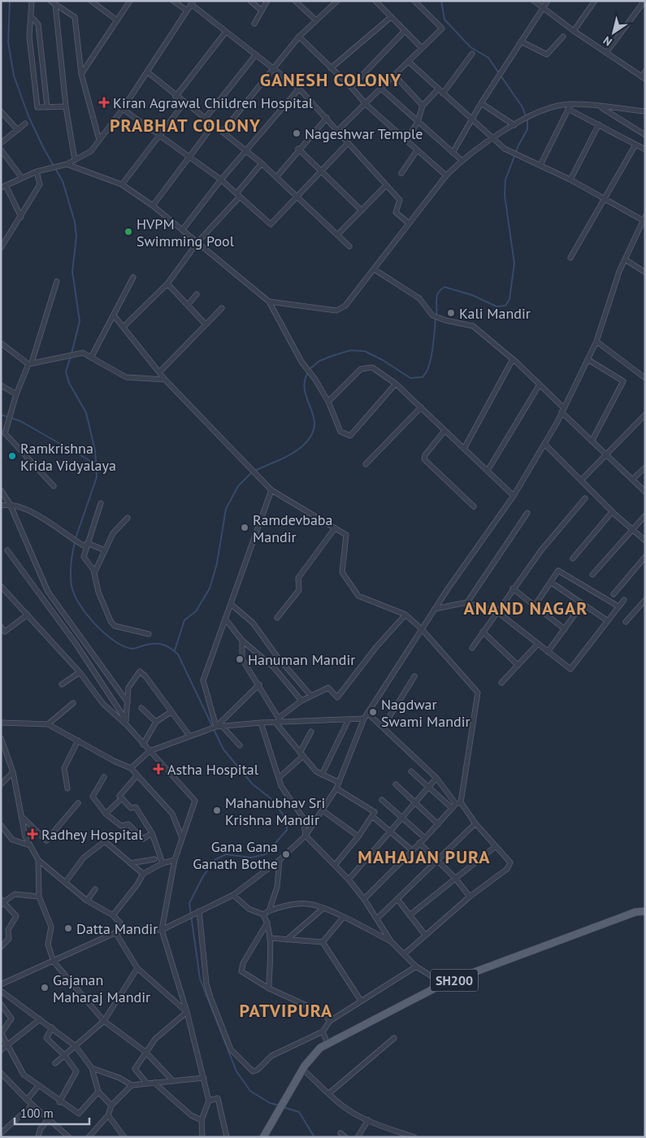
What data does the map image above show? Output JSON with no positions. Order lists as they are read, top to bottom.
{
  "streets": {
    "main road": ["SH200"]
  },
  "districts": [
    "GANESH COLONY",
    "PRABHAT COLONY",
    "ANAND NAGAR",
    "MAHAJAN PURA",
    "PATVIPURA"
  ],
  "places": {
    "health": ["Kiran Agrawal Children Hospital", "Astha Hospital", "Radhey Hospital"],
    "other": [
      "Nageshwar Temple",
      "HVPM Swimming Pool",
      "Kali Mandir",
      "Ramkrishna Krida Vidyalaya",
      "Ramdevbaba Mandir",
      "Hanuman Mandir",
      "Nagdwar Swami Mandir",
      "Mahanubhav Sri Krishna Mandir",
      "Gana Gana Ganath Bothe",
      "Datta Mandir",
      "Gajanan Maharaj Mandir"
    ]
  },
  "scale_bar": "100 m",
  "north": "bottom left"
}
